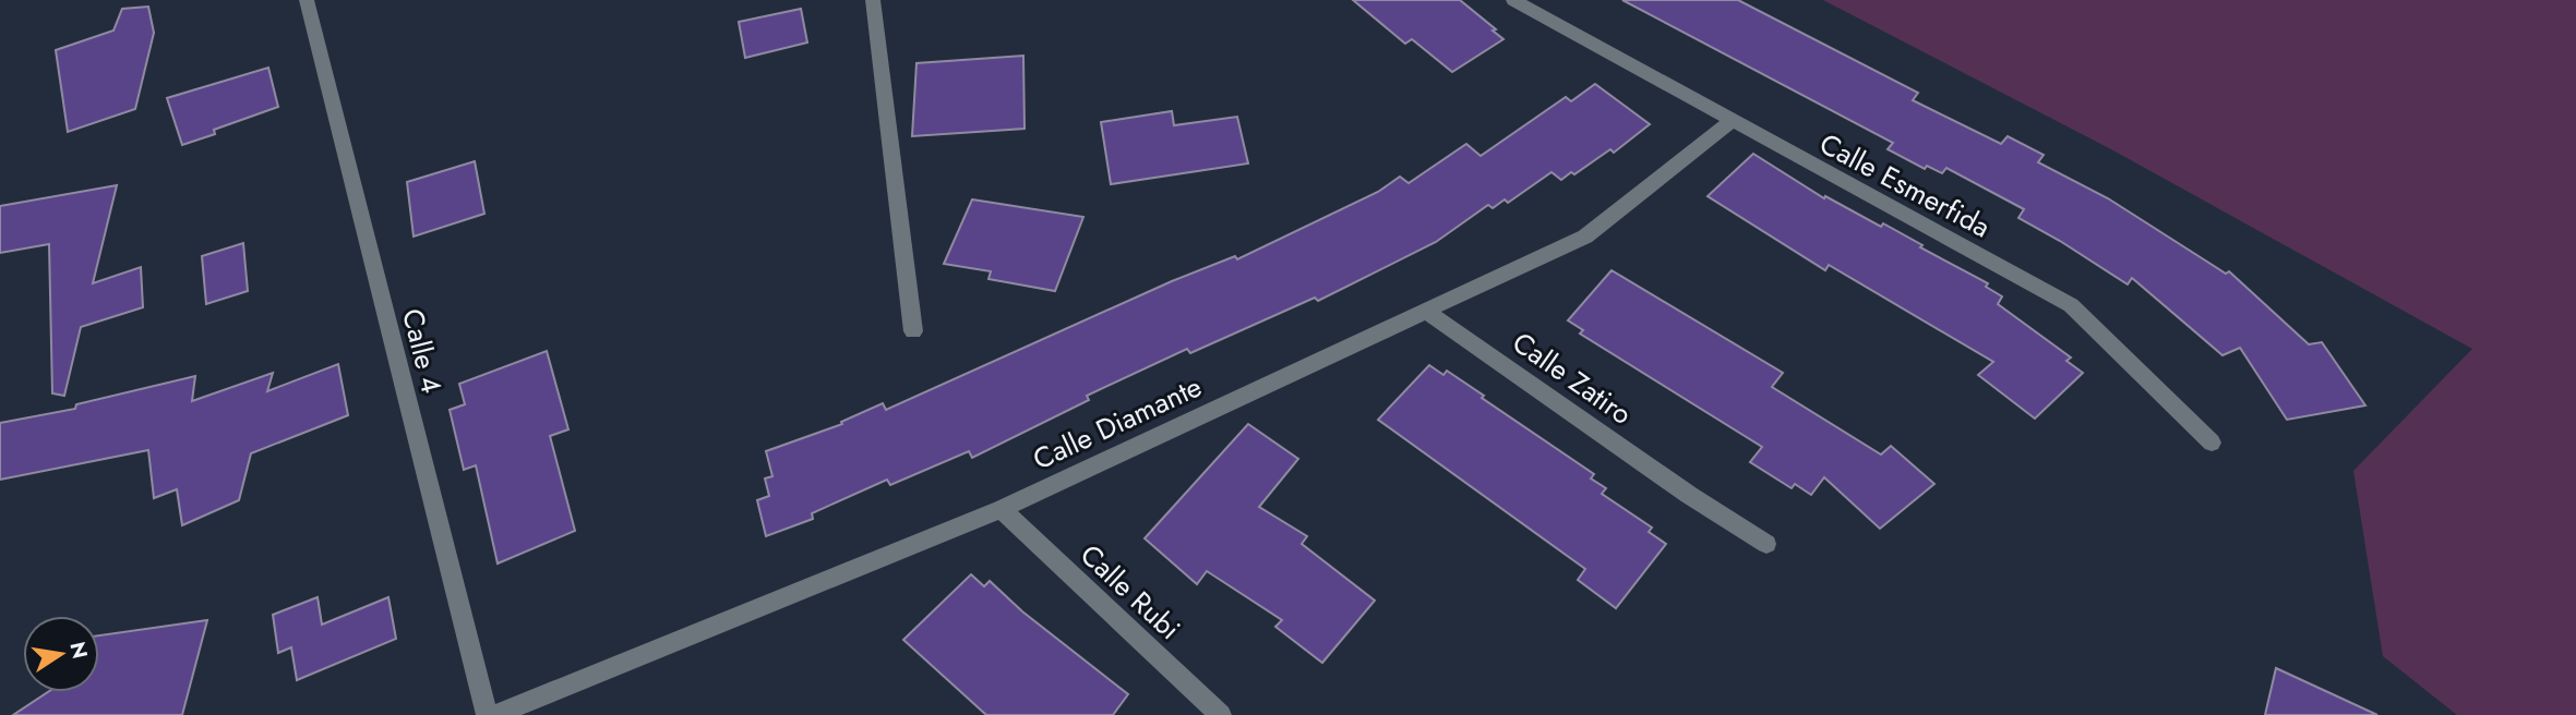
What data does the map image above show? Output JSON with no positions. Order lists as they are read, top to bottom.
{
  "streets": {
    "street": [
      "Calle Esmerfida",
      "Calle 4",
      "Calle Zatiro",
      "Calle Diamante",
      "Calle Rubi"
    ]
  },
  "crossings": [
    ["Calle Esmerfida", "Calle Diamante"],
    ["Calle Zatiro", "Calle Diamante"],
    ["Calle Diamante", "Calle Rubi"]
  ],
  "north": "right"
}
